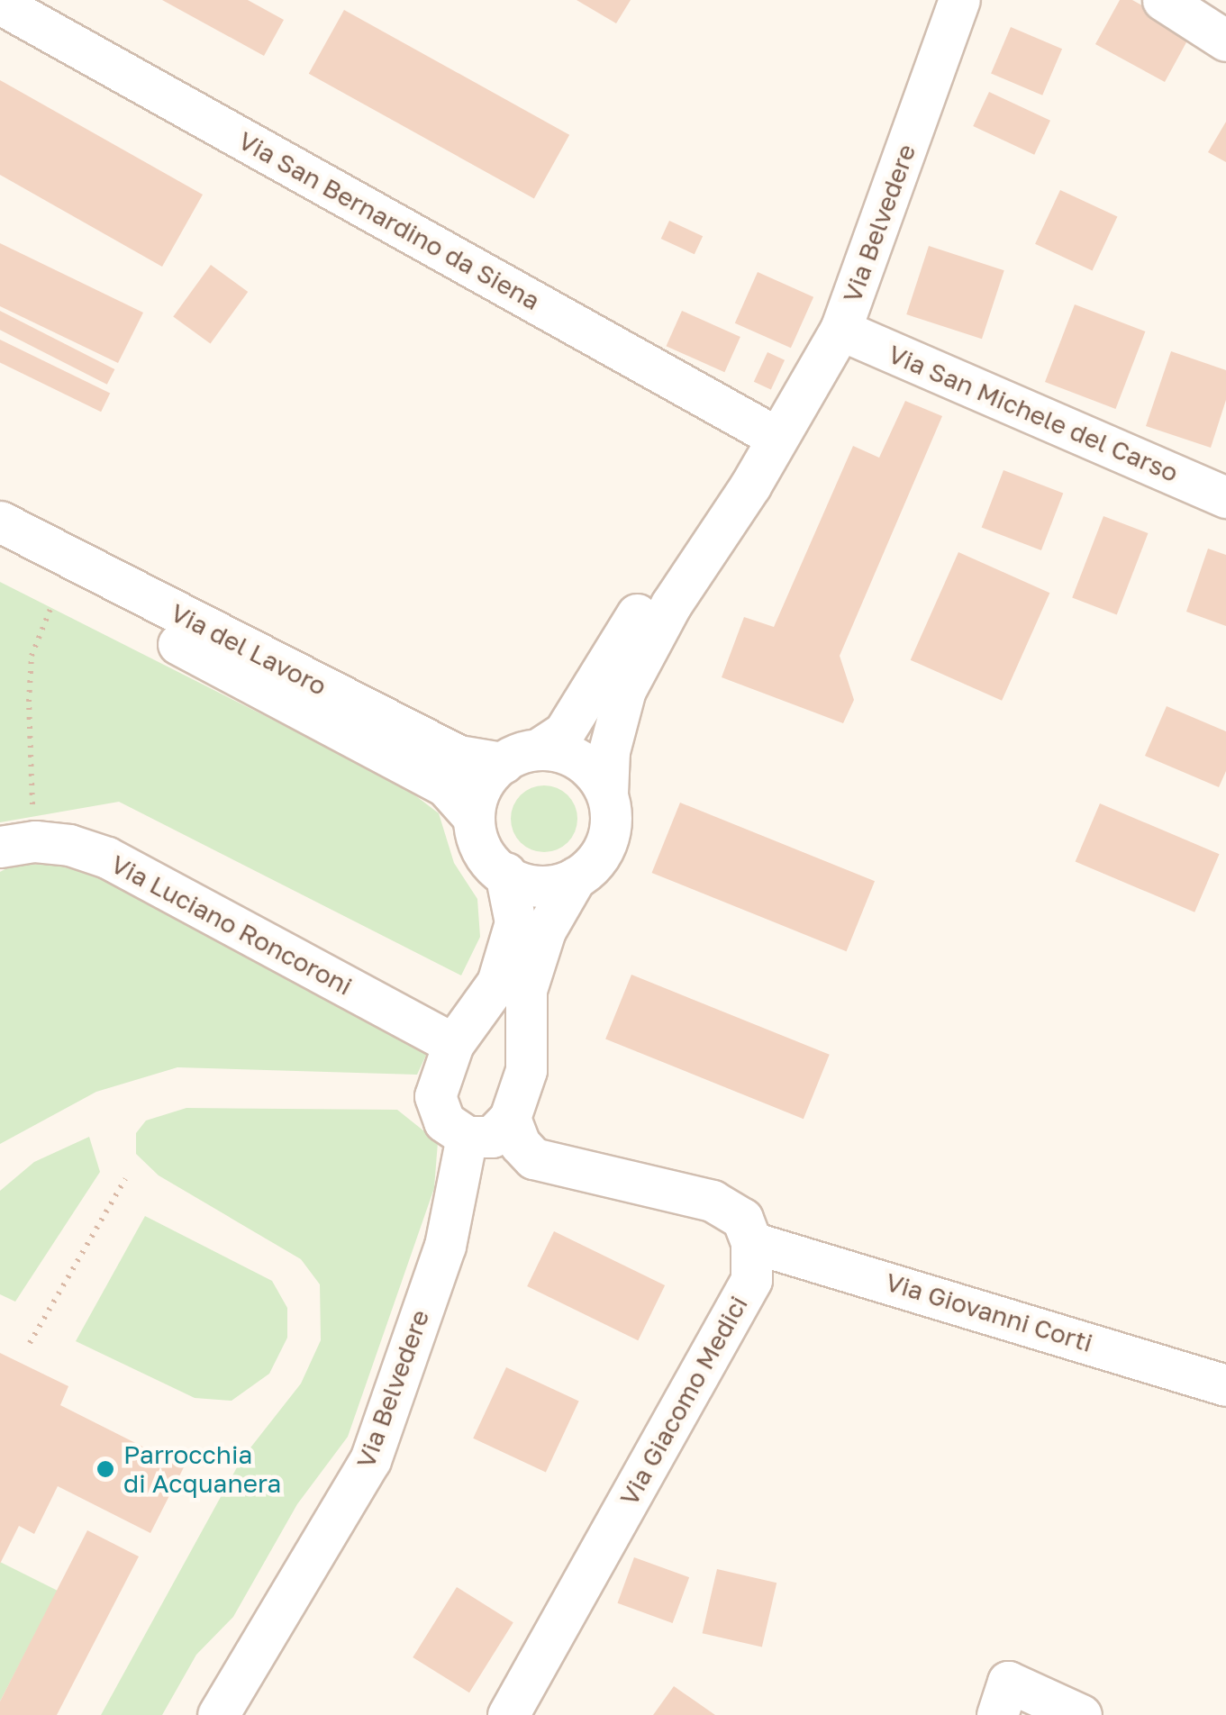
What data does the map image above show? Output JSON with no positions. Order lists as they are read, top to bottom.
{
  "streets": {
    "street": [
      "Via San Bernardino da Siena",
      "Via Belvedere",
      "Via San Michele del Carso",
      "Via del Lavoro",
      "Via Luciano Roncoroni",
      "Via Giovanni Corti",
      "Via Giacomo Medici"
    ]
  },
  "crossings": [
    ["Via San Bernardino da Siena", "Via Belvedere"],
    ["Via Belvedere", "Via San Michele del Carso"],
    ["Via Belvedere", "Via del Lavoro"],
    ["Via Belvedere", "Via Luciano Roncoroni"],
    ["Via Giovanni Corti", "Via Giacomo Medici"]
  ],
  "places": ["Parrocchia di Acquanera"]
}
